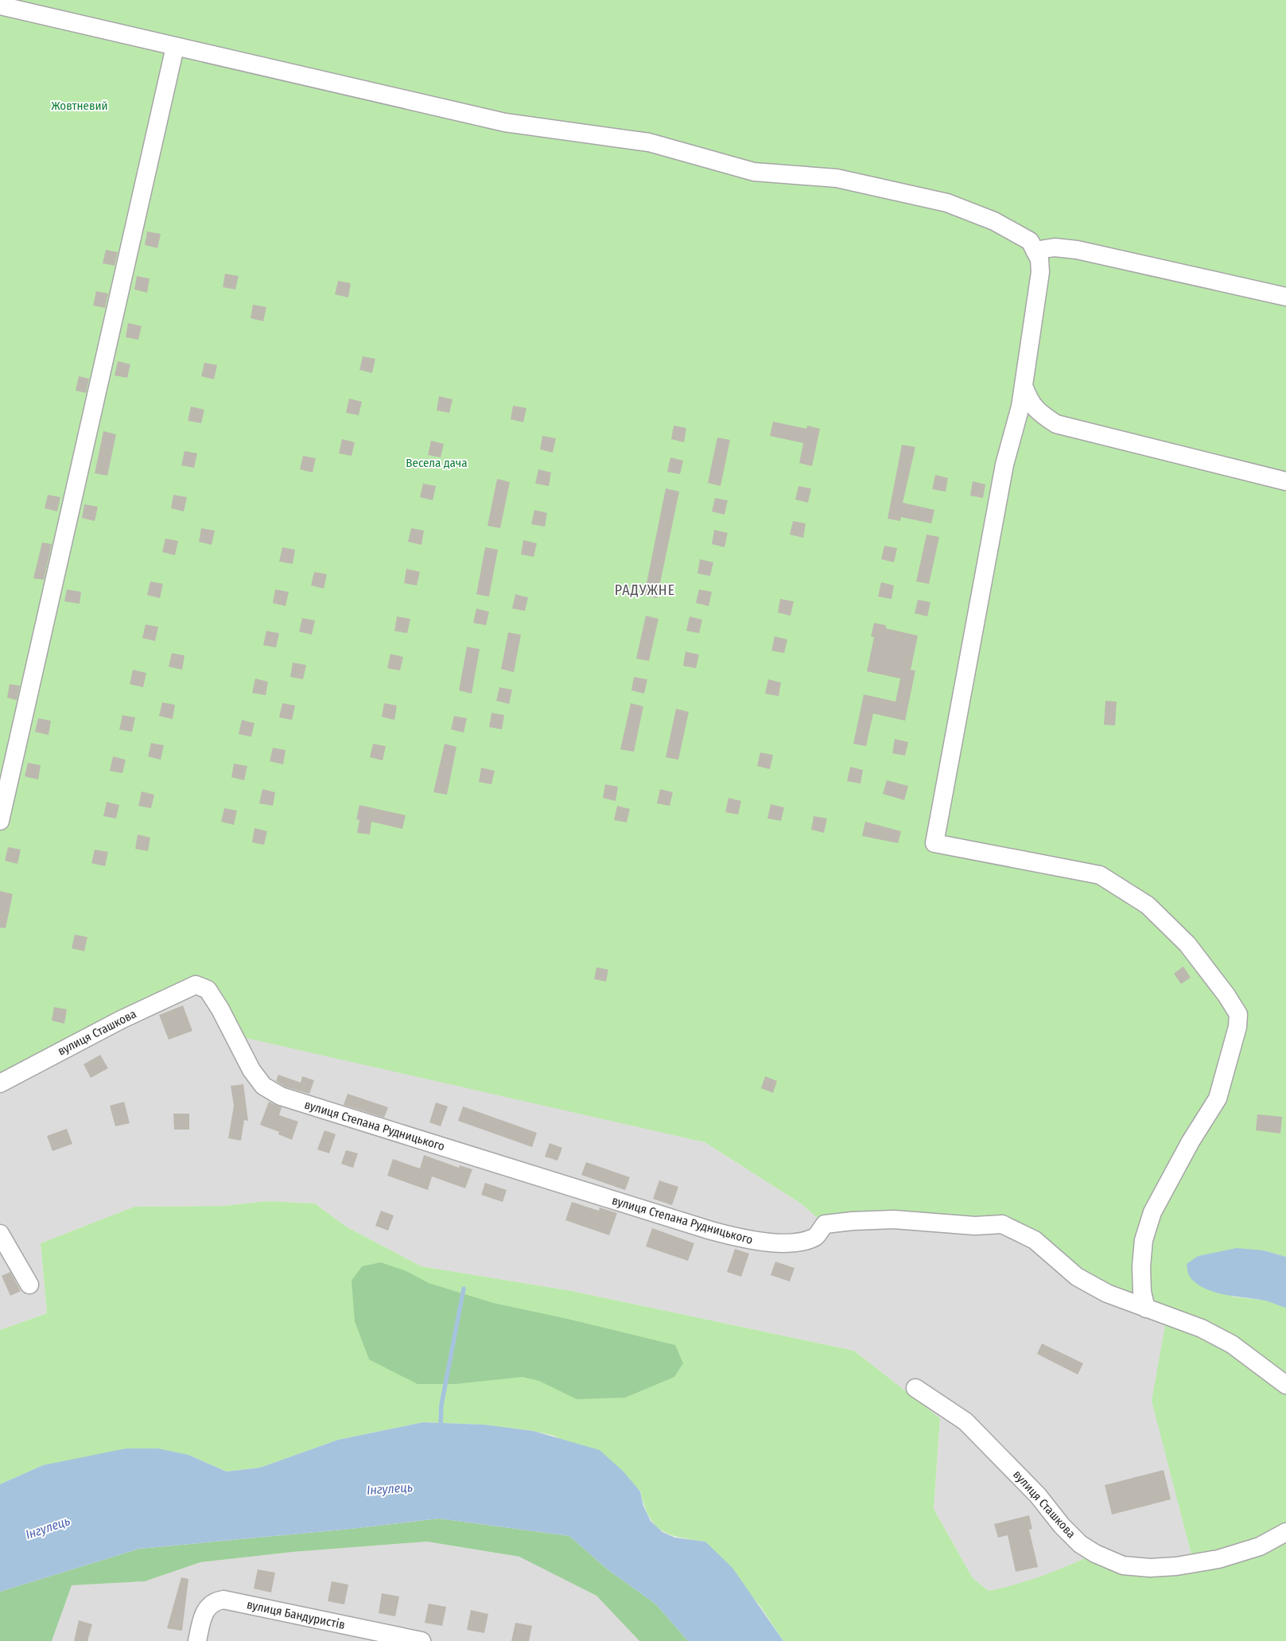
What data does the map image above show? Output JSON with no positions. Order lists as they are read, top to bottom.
{
  "streets": {
    "street": ["вулиця Сташкова", "вулиця Степана Рудницького", "вулиця Бандуристів"]
  },
  "crossings": [
    ["вулиця Сташкова", "вулиця Степана Рудницького"]
  ],
  "districts": ["РАДУЖНЕ"],
  "water": ["Інгулець"],
  "parks": ["Жовтневий", "Весела дача"]
}
